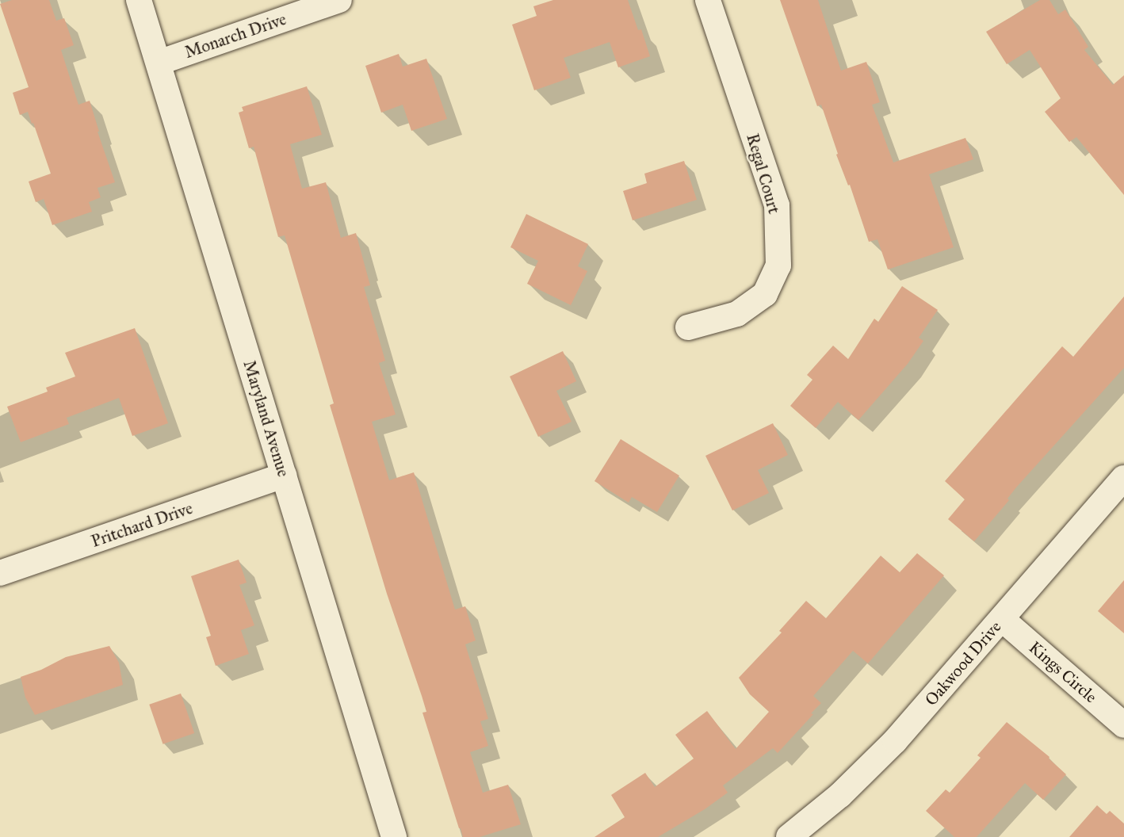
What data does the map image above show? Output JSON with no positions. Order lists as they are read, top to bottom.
{
  "streets": {
    "street": [
      "Monarch Drive",
      "Regal Court",
      "Maryland Avenue",
      "Pritchard Drive",
      "Oakwood Drive",
      "Kings Circle"
    ]
  },
  "crossings": [
    ["Monarch Drive", "Maryland Avenue"],
    ["Maryland Avenue", "Pritchard Drive"],
    ["Oakwood Drive", "Kings Circle"]
  ]
}
